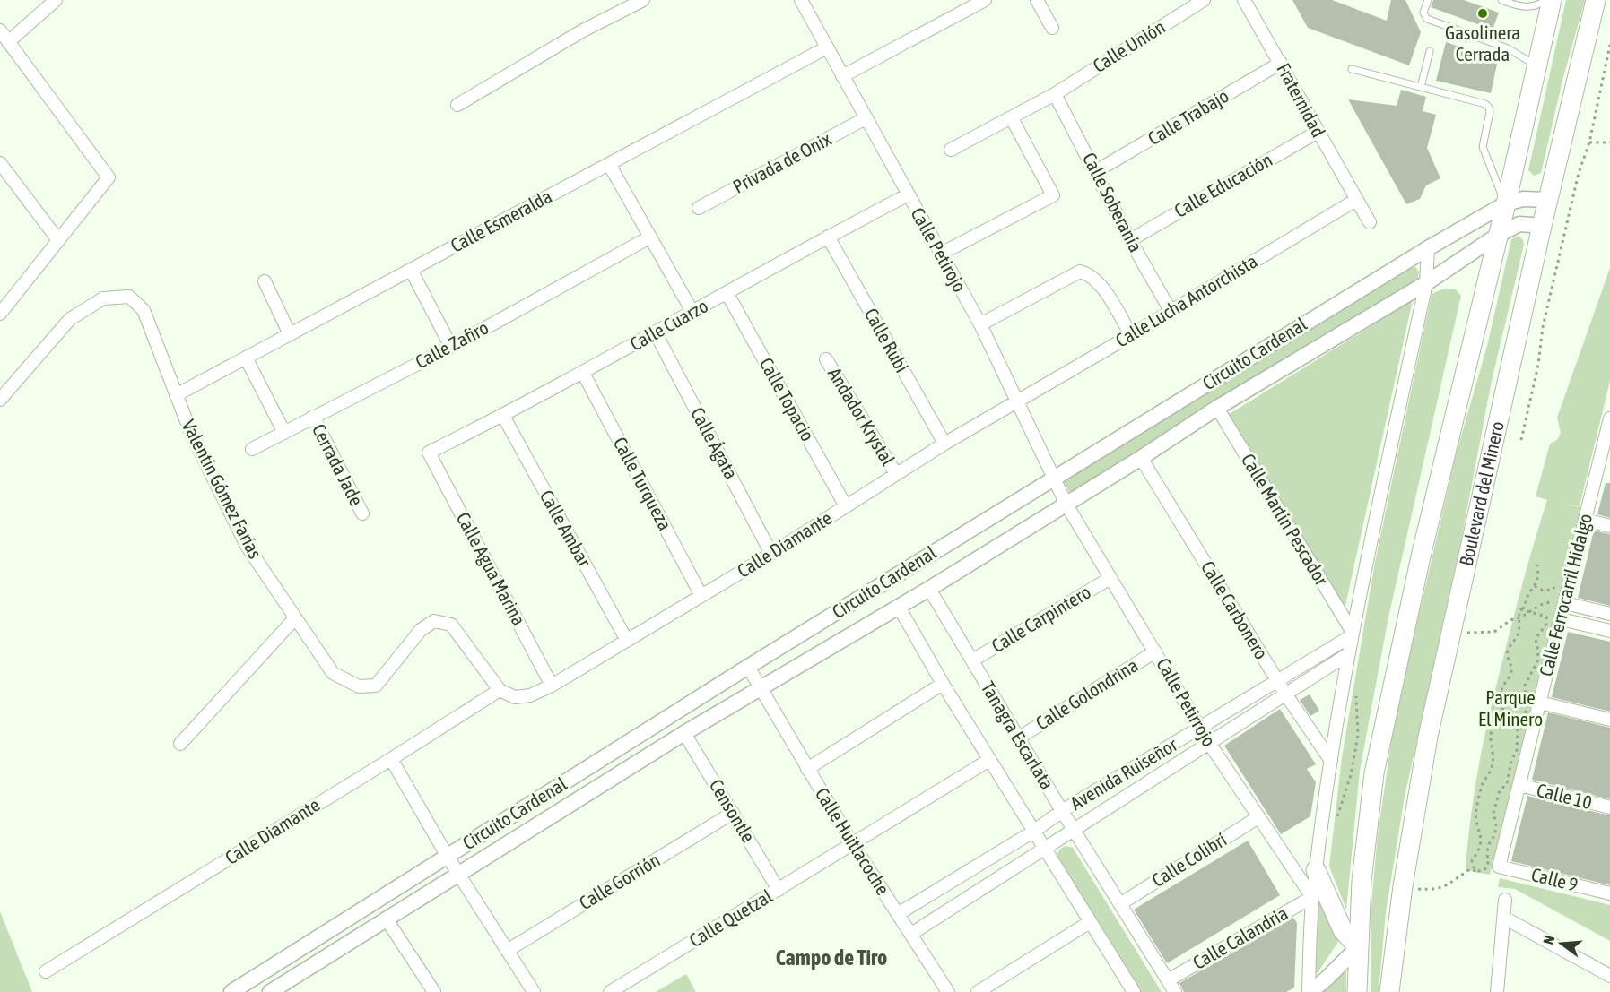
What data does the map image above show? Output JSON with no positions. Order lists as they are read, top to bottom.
{
  "streets": {
    "main road": ["Boulevard del Minero"],
    "street": [
      "Calle Unión",
      "Fraternidad",
      "Calle Trabajo",
      "Privada de Onix",
      "Calle Educación",
      "Calle Soberanía",
      "Calle Esmeralda",
      "Calle Petirojo",
      "Calle Lucha Antorchista",
      "Calle Cuarzo",
      "Calle Rubi",
      "Calle Zafiro",
      "Circuito Cardenal",
      "Calle Topacio",
      "Andador Krystal",
      "Calle Ágata",
      "Cerrada Jade",
      "Calle Turqueza",
      "Valentín Gómez Farías",
      "Calle Martín Pescador",
      "Calle Ambar",
      "Calle Diamante",
      "Calle Agua Marina",
      "Calle Ferrocarril Hidalgo",
      "Calle Carbonero",
      "Calle Carpintero",
      "Calle Golondrina",
      "Calle Petirrojo",
      "Tanagra Escarlata",
      "Avenida Ruiseñor",
      "Calle 10",
      "Censontle",
      "Calle Huitlacoche",
      "Calle Colibrí",
      "Calle 9",
      "Calle Gorrión",
      "Calle Quetzal",
      "Calle Calandria"
    ]
  },
  "crossings": [
    ["Calle Unión", "Calle Soberanía"],
    ["Fraternidad", "Calle Trabajo"],
    ["Fraternidad", "Calle Educación"],
    ["Fraternidad", "Calle Lucha Antorchista"],
    ["Calle Trabajo", "Calle Soberanía"],
    ["Privada de Onix", "Calle Petirojo"],
    ["Calle Educación", "Calle Soberanía"],
    ["Calle Soberanía", "Calle Lucha Antorchista"],
    ["Calle Esmeralda", "Calle Petirojo"],
    ["Calle Esmeralda", "Valentín Gómez Farías"],
    ["Calle Petirojo", "Calle Lucha Antorchista"],
    ["Calle Petirojo", "Calle Cuarzo"],
    ["Calle Petirojo", "Circuito Cardenal"],
    ["Calle Petirojo", "Calle Diamante"],
    ["Calle Petirojo", "Calle Petirrojo"],
    ["Calle Lucha Antorchista", "Calle Diamante"],
    ["Calle Cuarzo", "Calle Rubi"],
    ["Calle Cuarzo", "Calle Topacio"],
    ["Calle Cuarzo", "Calle Ágata"],
    ["Calle Cuarzo", "Calle Turqueza"],
    ["Calle Cuarzo", "Calle Ambar"],
    ["Calle Cuarzo", "Calle Agua Marina"],
    ["Calle Rubi", "Calle Diamante"],
    ["Calle Zafiro", "Cerrada Jade"],
    ["Circuito Cardenal", "Boulevard del Minero"],
    ["Circuito Cardenal", "Calle Martín Pescador"],
    ["Circuito Cardenal", "Calle Carbonero"],
    ["Circuito Cardenal", "Calle Petirrojo"],
    ["Circuito Cardenal", "Tanagra Escarlata"],
    ["Circuito Cardenal", "Censontle"],
    ["Circuito Cardenal", "Calle Huitlacoche"],
    ["Calle Topacio", "Calle Diamante"],
    ["Andador Krystal", "Calle Diamante"],
    ["Calle Ágata", "Calle Diamante"],
    ["Calle Turqueza", "Calle Diamante"],
    ["Valentín Gómez Farías", "Calle Diamante"],
    ["Calle Martín Pescador", "Avenida Ruiseñor"],
    ["Calle Ambar", "Calle Diamante"],
    ["Calle Diamante", "Calle Agua Marina"],
    ["Calle Ferrocarril Hidalgo", "Calle 10"],
    ["Calle Ferrocarril Hidalgo", "Calle 9"],
    ["Calle Carbonero", "Avenida Ruiseñor"],
    ["Calle Carpintero", "Calle Petirrojo"],
    ["Calle Carpintero", "Tanagra Escarlata"],
    ["Calle Golondrina", "Calle Petirrojo"],
    ["Calle Golondrina", "Tanagra Escarlata"],
    ["Calle Petirrojo", "Avenida Ruiseñor"],
    ["Calle Petirrojo", "Calle Colibrí"],
    ["Calle Petirrojo", "Calle Calandria"],
    ["Tanagra Escarlata", "Avenida Ruiseñor"],
    ["Tanagra Escarlata", "Calle Colibrí"],
    ["Tanagra Escarlata", "Calle Calandria"],
    ["Avenida Ruiseñor", "Calle Huitlacoche"],
    ["Censontle", "Calle Gorrión"],
    ["Censontle", "Calle Quetzal"],
    ["Calle Huitlacoche", "Calle Quetzal"]
  ],
  "districts": ["Campo de Tiro"],
  "parks": ["Parque El Minero"],
  "places": ["Gasolinera Cerrada"],
  "north": "left"
}
